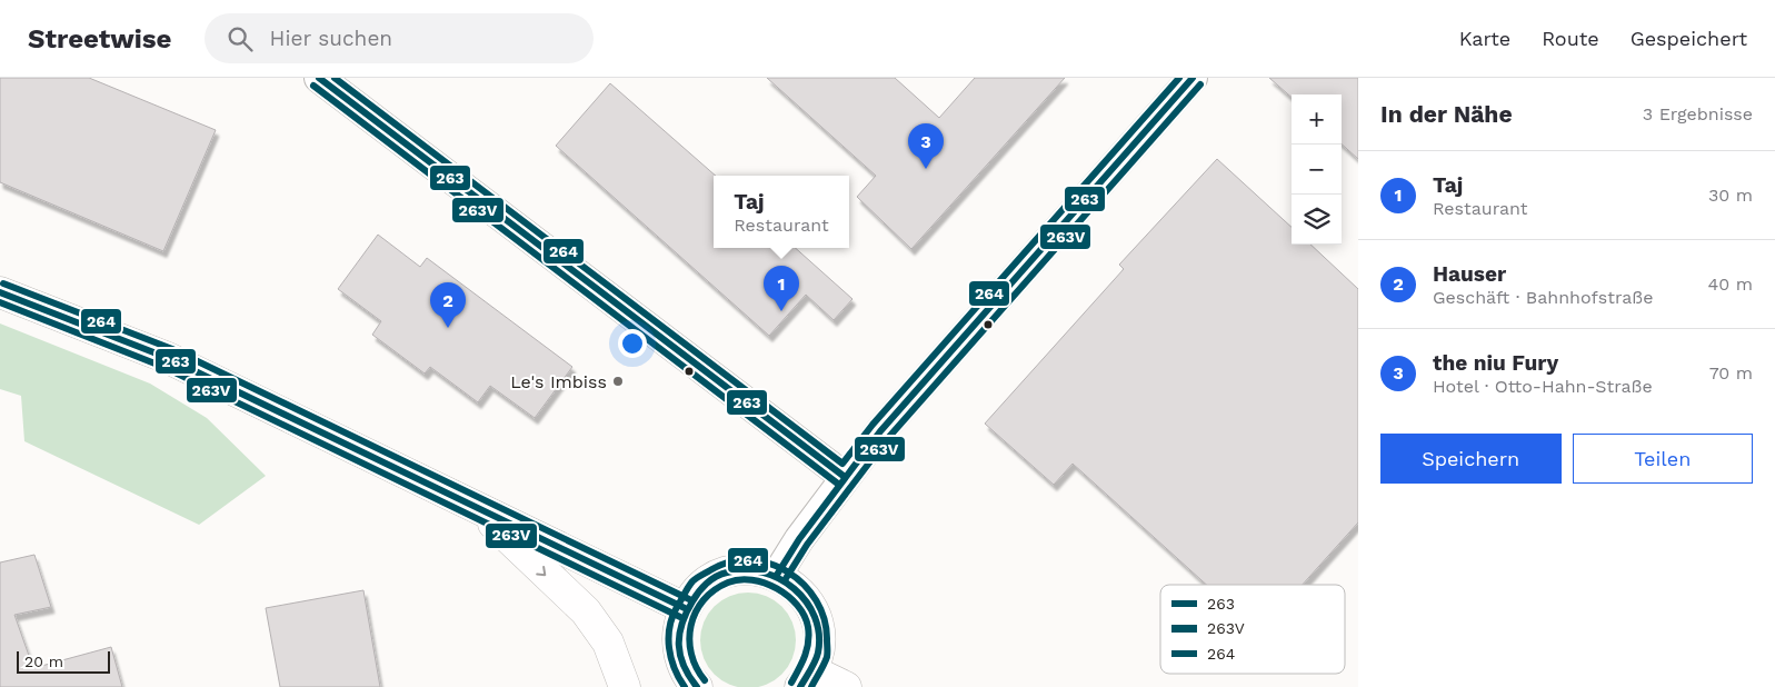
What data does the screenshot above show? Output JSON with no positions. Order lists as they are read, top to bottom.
{
  "places": ["Le's Imbiss"],
  "lines": ["transit line 263", "transit line 264", "transit line 263V"],
  "legend": ["263", "263V", "264"],
  "scale_bar": "20 m",
  "page": {
    "header": "Streetwise",
    "search": "Hier suchen",
    "nav": ["Karte", "Route", "Gespeichert"],
    "heading": ["In der Nähe", "3 Ergebnisse"],
    "map_buttons": ["+", "−"],
    "pins": ["3", "1", "2"],
    "list": [
      {
        "mark": "1",
        "name": "Taj",
        "note": "Restaurant",
        "value": "30 m"
      },
      {
        "mark": "2",
        "name": "Hauser",
        "note": "Geschäft · Bahnhofstraße",
        "value": "40 m"
      },
      {
        "mark": "3",
        "name": "the niu Fury",
        "note": "Hotel · Otto-Hahn-Straße",
        "value": "70 m"
      }
    ],
    "popup": ["Taj", "Restaurant"],
    "buttons": ["Speichern", "Teilen"],
    "scale": "20 m"
  }
}
